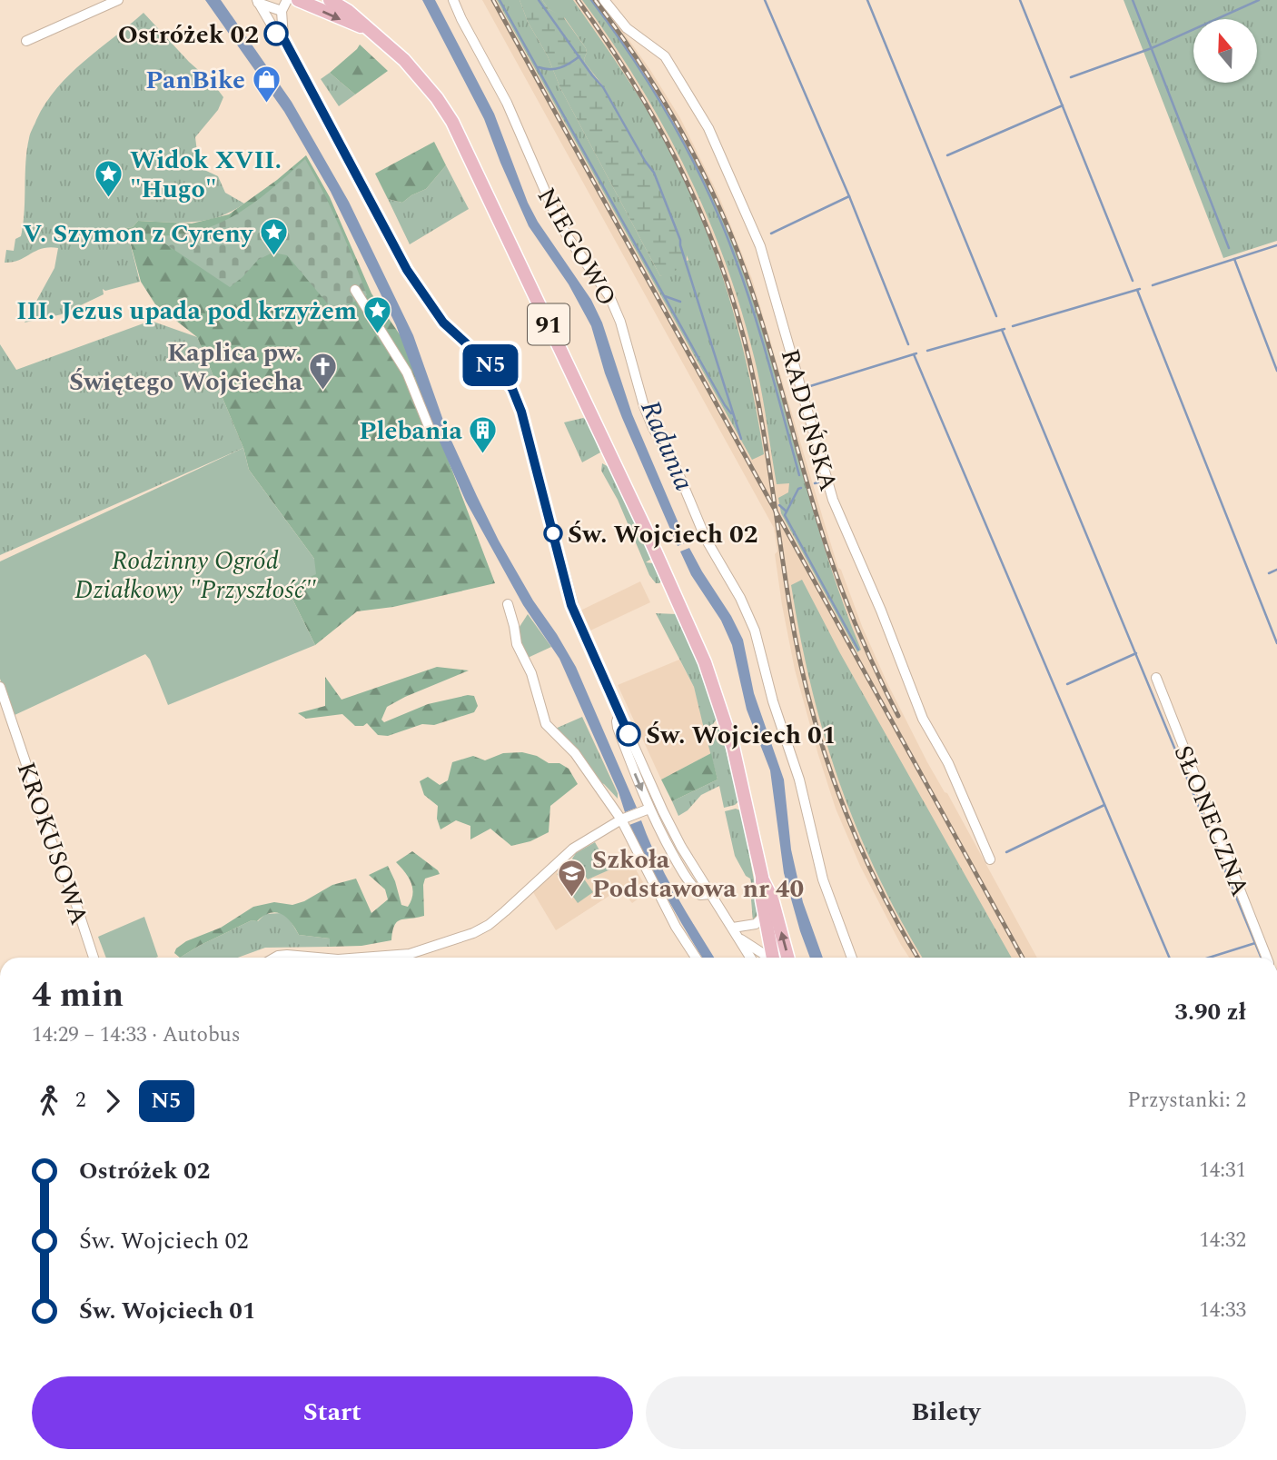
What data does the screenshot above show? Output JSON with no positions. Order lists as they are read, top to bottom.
{
  "streets": {
    "main road": ["91"],
    "street": [
      "NIEGOWO",
      "RADUŃSKA",
      "SŁONECZNA",
      "KROKUSOWA"
    ]
  },
  "water": ["Radunia"],
  "parks": ["Rodzinny Ogród Działkowy \"Przyszłość\""],
  "places": {
    "other": ["Ostróżek 02", "Św. Wojciech 02", "Św. Wojciech 01"],
    "shop": ["PanBike"],
    "place": ["Widok XVII. \"Hugo\"", "V. Szymon z Cyreny", "III. Jezus upada pod krzyżem"],
    "church": ["Kaplica pw. Świętego Wojciecha"],
    "building": ["Plebania"],
    "school or university": ["Szkoła Podstawowa nr 40"]
  },
  "lines": ["bus line N5"],
  "north": "top",
  "page": {
    "on_map": "N5",
    "heading": ["4 min", "14:29 – 14:33 · Autobus", "3.90 zł"],
    "legs": ["2", "N5", "Przystanki: 2"],
    "list": [
      {
        "name": "Ostróżek 02",
        "value": "14:31"
      },
      {
        "name": "Św. Wojciech 02",
        "value": "14:32"
      },
      {
        "name": "Św. Wojciech 01",
        "value": "14:33"
      }
    ],
    "buttons": ["Start", "Bilety"]
  }
}
